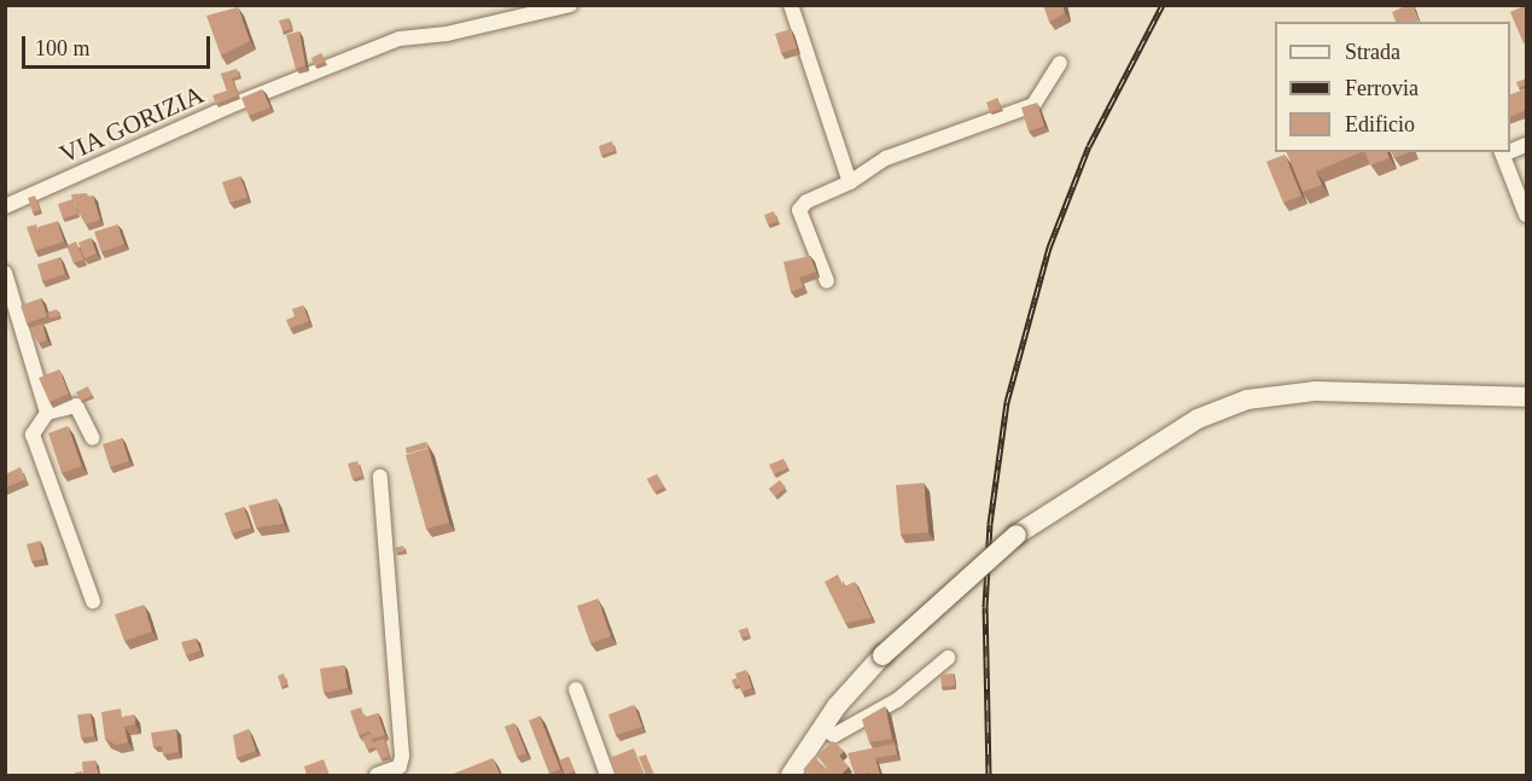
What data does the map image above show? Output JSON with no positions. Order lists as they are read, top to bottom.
{
  "streets": {
    "street": ["VIA GORIZIA"]
  },
  "legend": ["Strada", "Ferrovia", "Edificio"],
  "scale_bar": "100 m"
}
